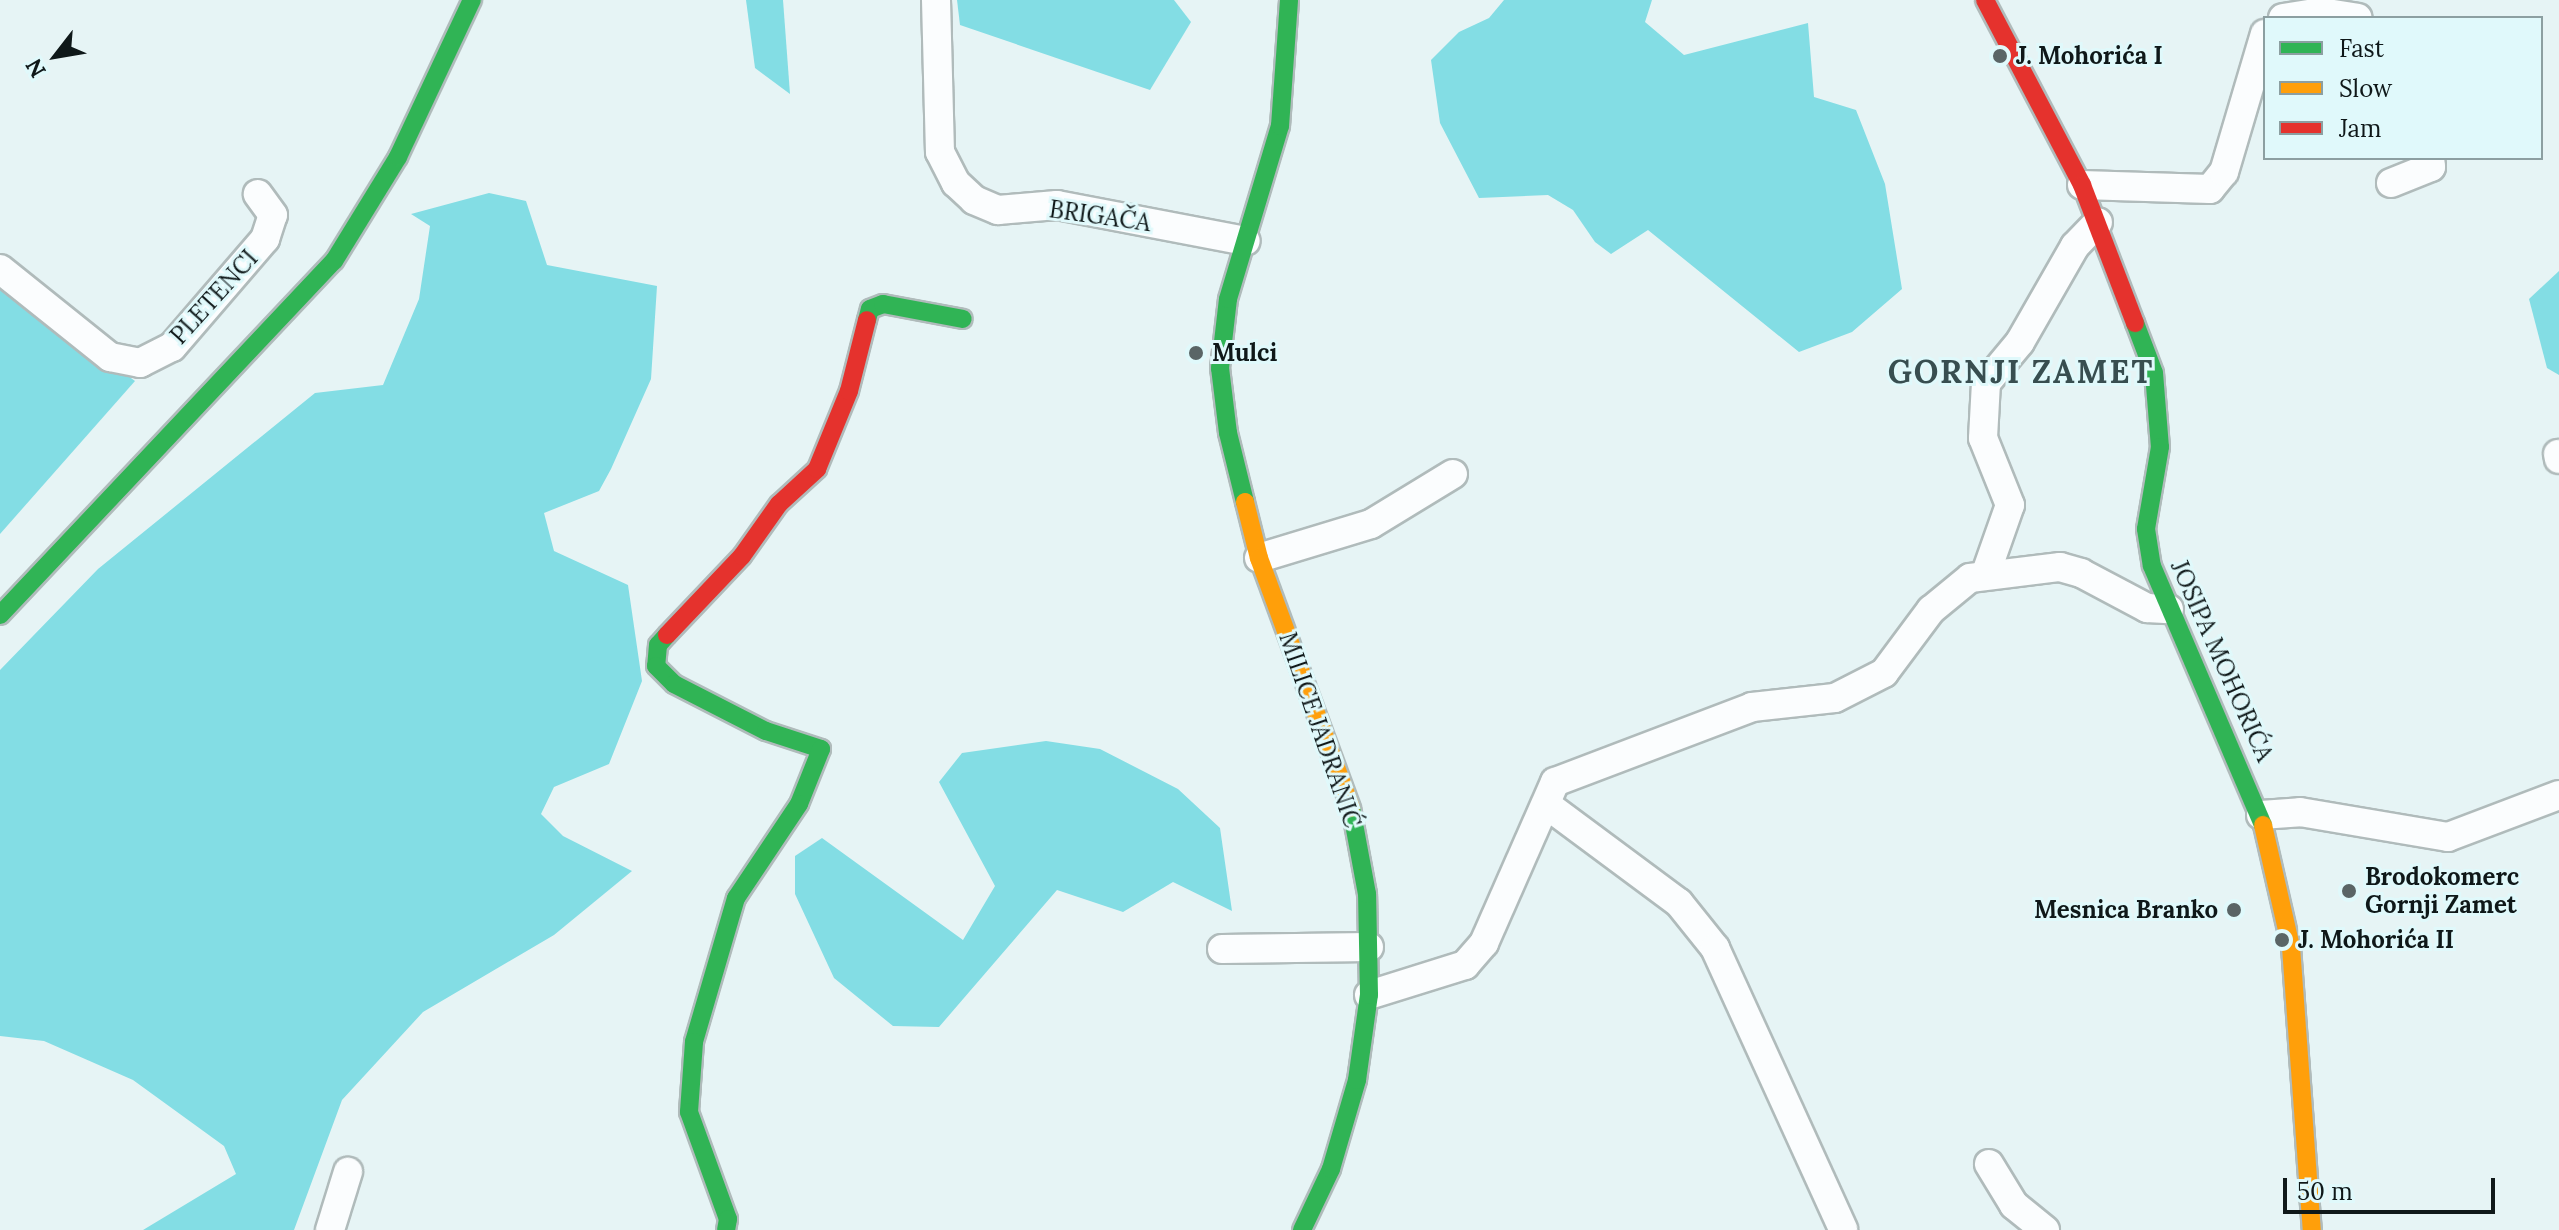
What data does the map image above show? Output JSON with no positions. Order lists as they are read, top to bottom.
{
  "streets": {
    "street": [
      "BRIGAČA",
      "PLETENCI",
      "JOSIPA MOHORIĆA",
      "MILICE JADRANIĆ"
    ]
  },
  "crossings": [
    ["BRIGAČA", "MILICE JADRANIĆ"]
  ],
  "districts": ["GORNJI ZAMET"],
  "places": [
    "J. Mohorića I",
    "Mulci",
    "Brodokomerc Gornji Zamet",
    "Mesnica Branko",
    "J. Mohorića II"
  ],
  "legend": ["Fast", "Slow", "Jam"],
  "scale_bar": "50 m",
  "north": "bottom left"
}
